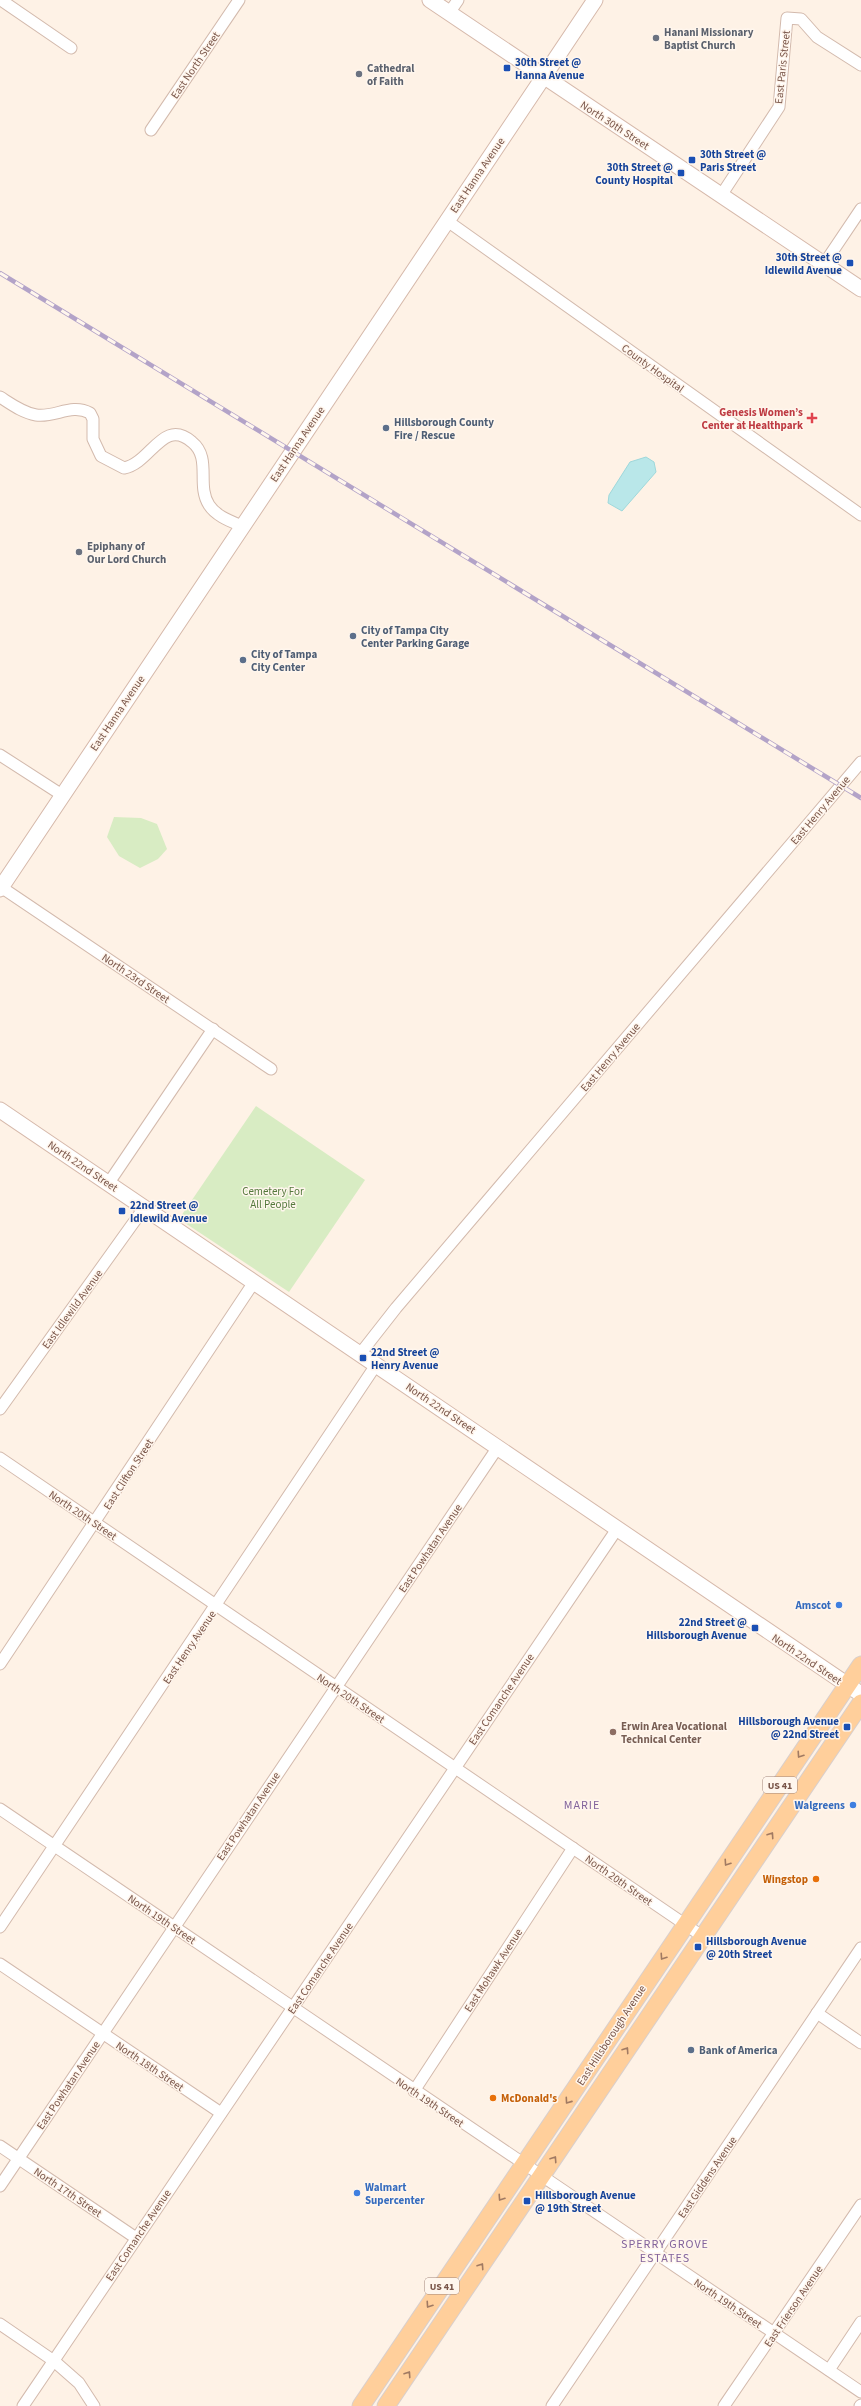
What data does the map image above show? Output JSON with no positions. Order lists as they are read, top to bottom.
{
  "streets": {
    "main road": ["US 41", "East Hillsborough Avenue"],
    "street": [
      "East North Street",
      "East Paris Street",
      "North 30th Street",
      "East Hanna Avenue",
      "County Hospital",
      "East Henry Avenue",
      "North 23rd Street",
      "North 22nd Street",
      "East Idlewild Avenue",
      "East Clifton Street",
      "North 20th Street",
      "East Powhatan Avenue",
      "East Comanche Avenue",
      "North 19th Street",
      "East Mohawk Avenue",
      "North 18th Street",
      "East Giddens Avenue",
      "North 17th Street",
      "East Frierson Avenue"
    ]
  },
  "crossings": [
    ["East Paris Street", "North 30th Street"],
    ["North 30th Street", "East Hanna Avenue"],
    ["East Hanna Avenue", "County Hospital"],
    ["East Hanna Avenue", "North 23rd Street"],
    ["East Henry Avenue", "North 22nd Street"],
    ["East Henry Avenue", "North 20th Street"],
    ["East Henry Avenue", "North 19th Street"],
    ["North 22nd Street", "East Idlewild Avenue"],
    ["North 22nd Street", "East Clifton Street"],
    ["North 22nd Street", "East Powhatan Avenue"],
    ["North 22nd Street", "East Comanche Avenue"],
    ["North 22nd Street", "East Hillsborough Avenue"],
    ["East Clifton Street", "North 20th Street"],
    ["North 20th Street", "East Powhatan Avenue"],
    ["North 20th Street", "East Comanche Avenue"],
    ["North 20th Street", "East Mohawk Avenue"],
    ["North 20th Street", "East Hillsborough Avenue"],
    ["East Powhatan Avenue", "North 19th Street"],
    ["East Powhatan Avenue", "North 18th Street"],
    ["East Powhatan Avenue", "North 17th Street"],
    ["East Comanche Avenue", "North 19th Street"],
    ["East Comanche Avenue", "North 18th Street"],
    ["East Comanche Avenue", "North 17th Street"],
    ["North 19th Street", "East Mohawk Avenue"],
    ["North 19th Street", "East Hillsborough Avenue"],
    ["North 19th Street", "East Giddens Avenue"],
    ["North 19th Street", "East Frierson Avenue"]
  ],
  "districts": ["MARIE", "SPERRY GROVE ESTATES"],
  "parks": ["Cemetery For All People"],
  "places": {
    "other": [
      "Hanani Missionary Baptist Church",
      "Cathedral of Faith",
      "Hillsborough County Fire / Rescue",
      "Epiphany of Our Lord Church",
      "City of Tampa City Center Parking Garage",
      "City of Tampa City Center",
      "Amscot",
      "Erwin Area Vocational Technical Center",
      "Walgreens",
      "Wingstop",
      "Bank of America",
      "McDonald's",
      "Walmart Supercenter"
    ],
    "transit": [
      "30th Street @ Hanna Avenue",
      "30th Street @ Paris Street",
      "30th Street @ County Hospital",
      "30th Street @ Idlewild Avenue",
      "22nd Street @ Idlewild Avenue",
      "22nd Street @ Henry Avenue",
      "22nd Street @ Hillsborough Avenue",
      "Hillsborough Avenue @ 22nd Street",
      "Hillsborough Avenue @ 20th Street",
      "Hillsborough Avenue @ 19th Street"
    ],
    "health": ["Genesis Women’s Center at Healthpark"]
  }
}
